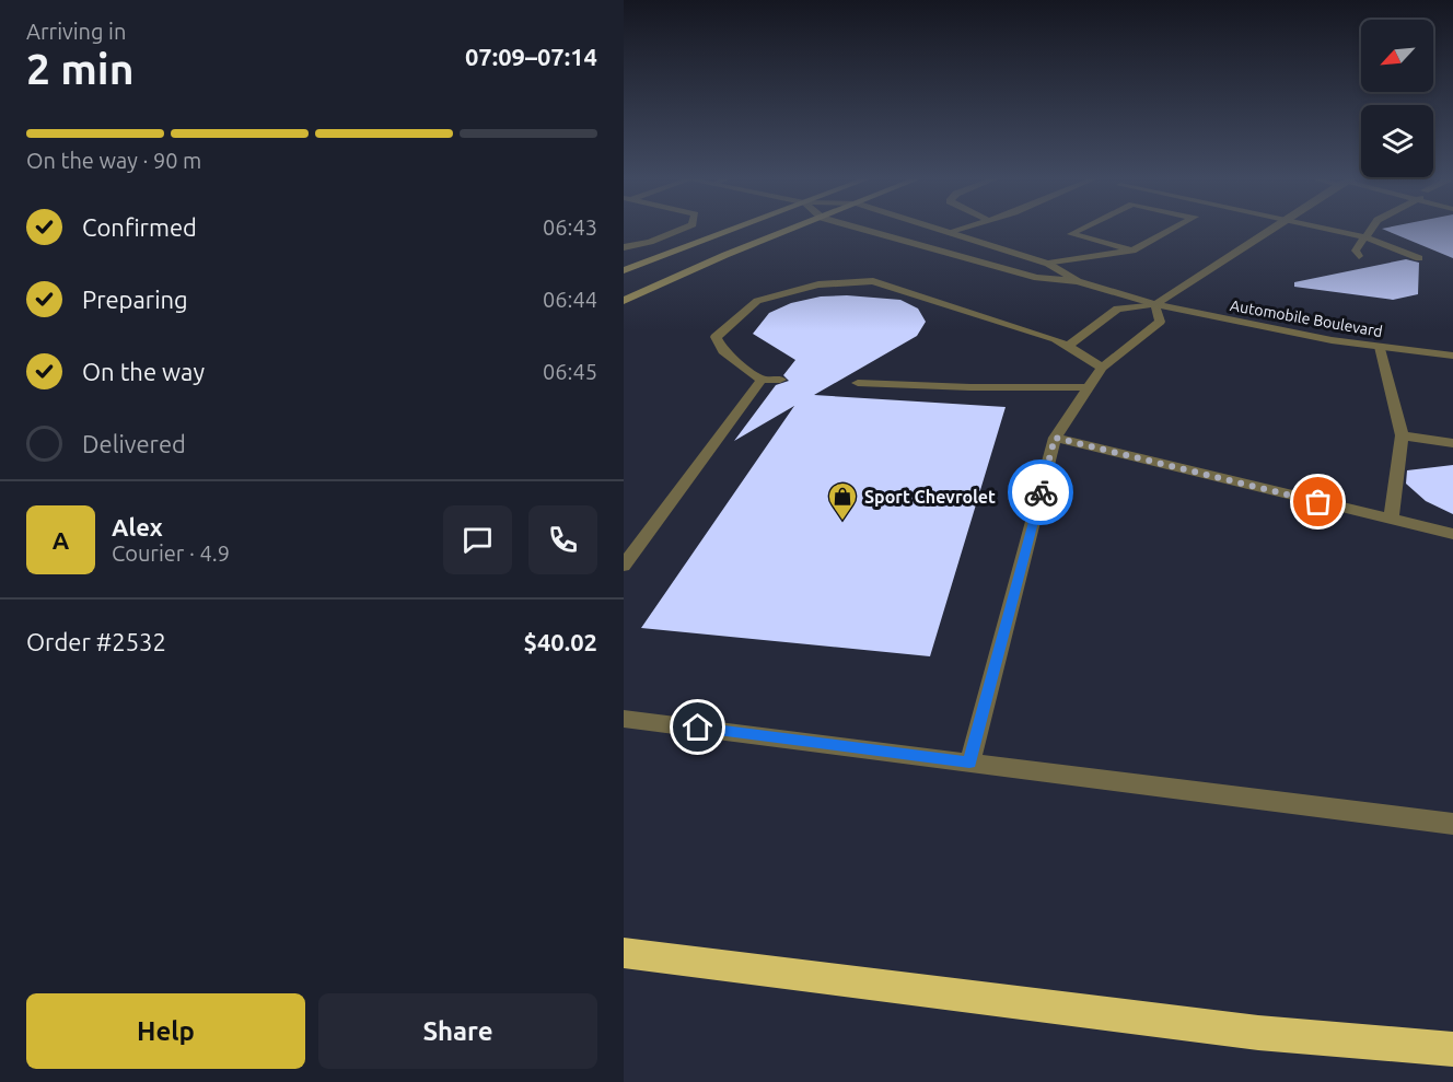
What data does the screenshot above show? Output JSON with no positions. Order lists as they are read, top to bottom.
{
  "streets": {
    "street": ["Automobile Boulevard"]
  },
  "places": {
    "shop": ["Sport Chevrolet"]
  },
  "north": "bottom left",
  "page": {
    "heading": ["2 min", "Arriving in", "07:09–07:14"],
    "panel": [
      "Alex",
      "Courier · 4.9",
      "Order #2532",
      "$40.02"
    ],
    "bar": "On the way · 90 m",
    "list": [
      ["Confirmed", "06:43"],
      ["Preparing", "06:44"],
      ["On the way", "06:45"],
      "Delivered"
    ],
    "round": "A",
    "buttons": ["Help", "Share"]
  }
}
